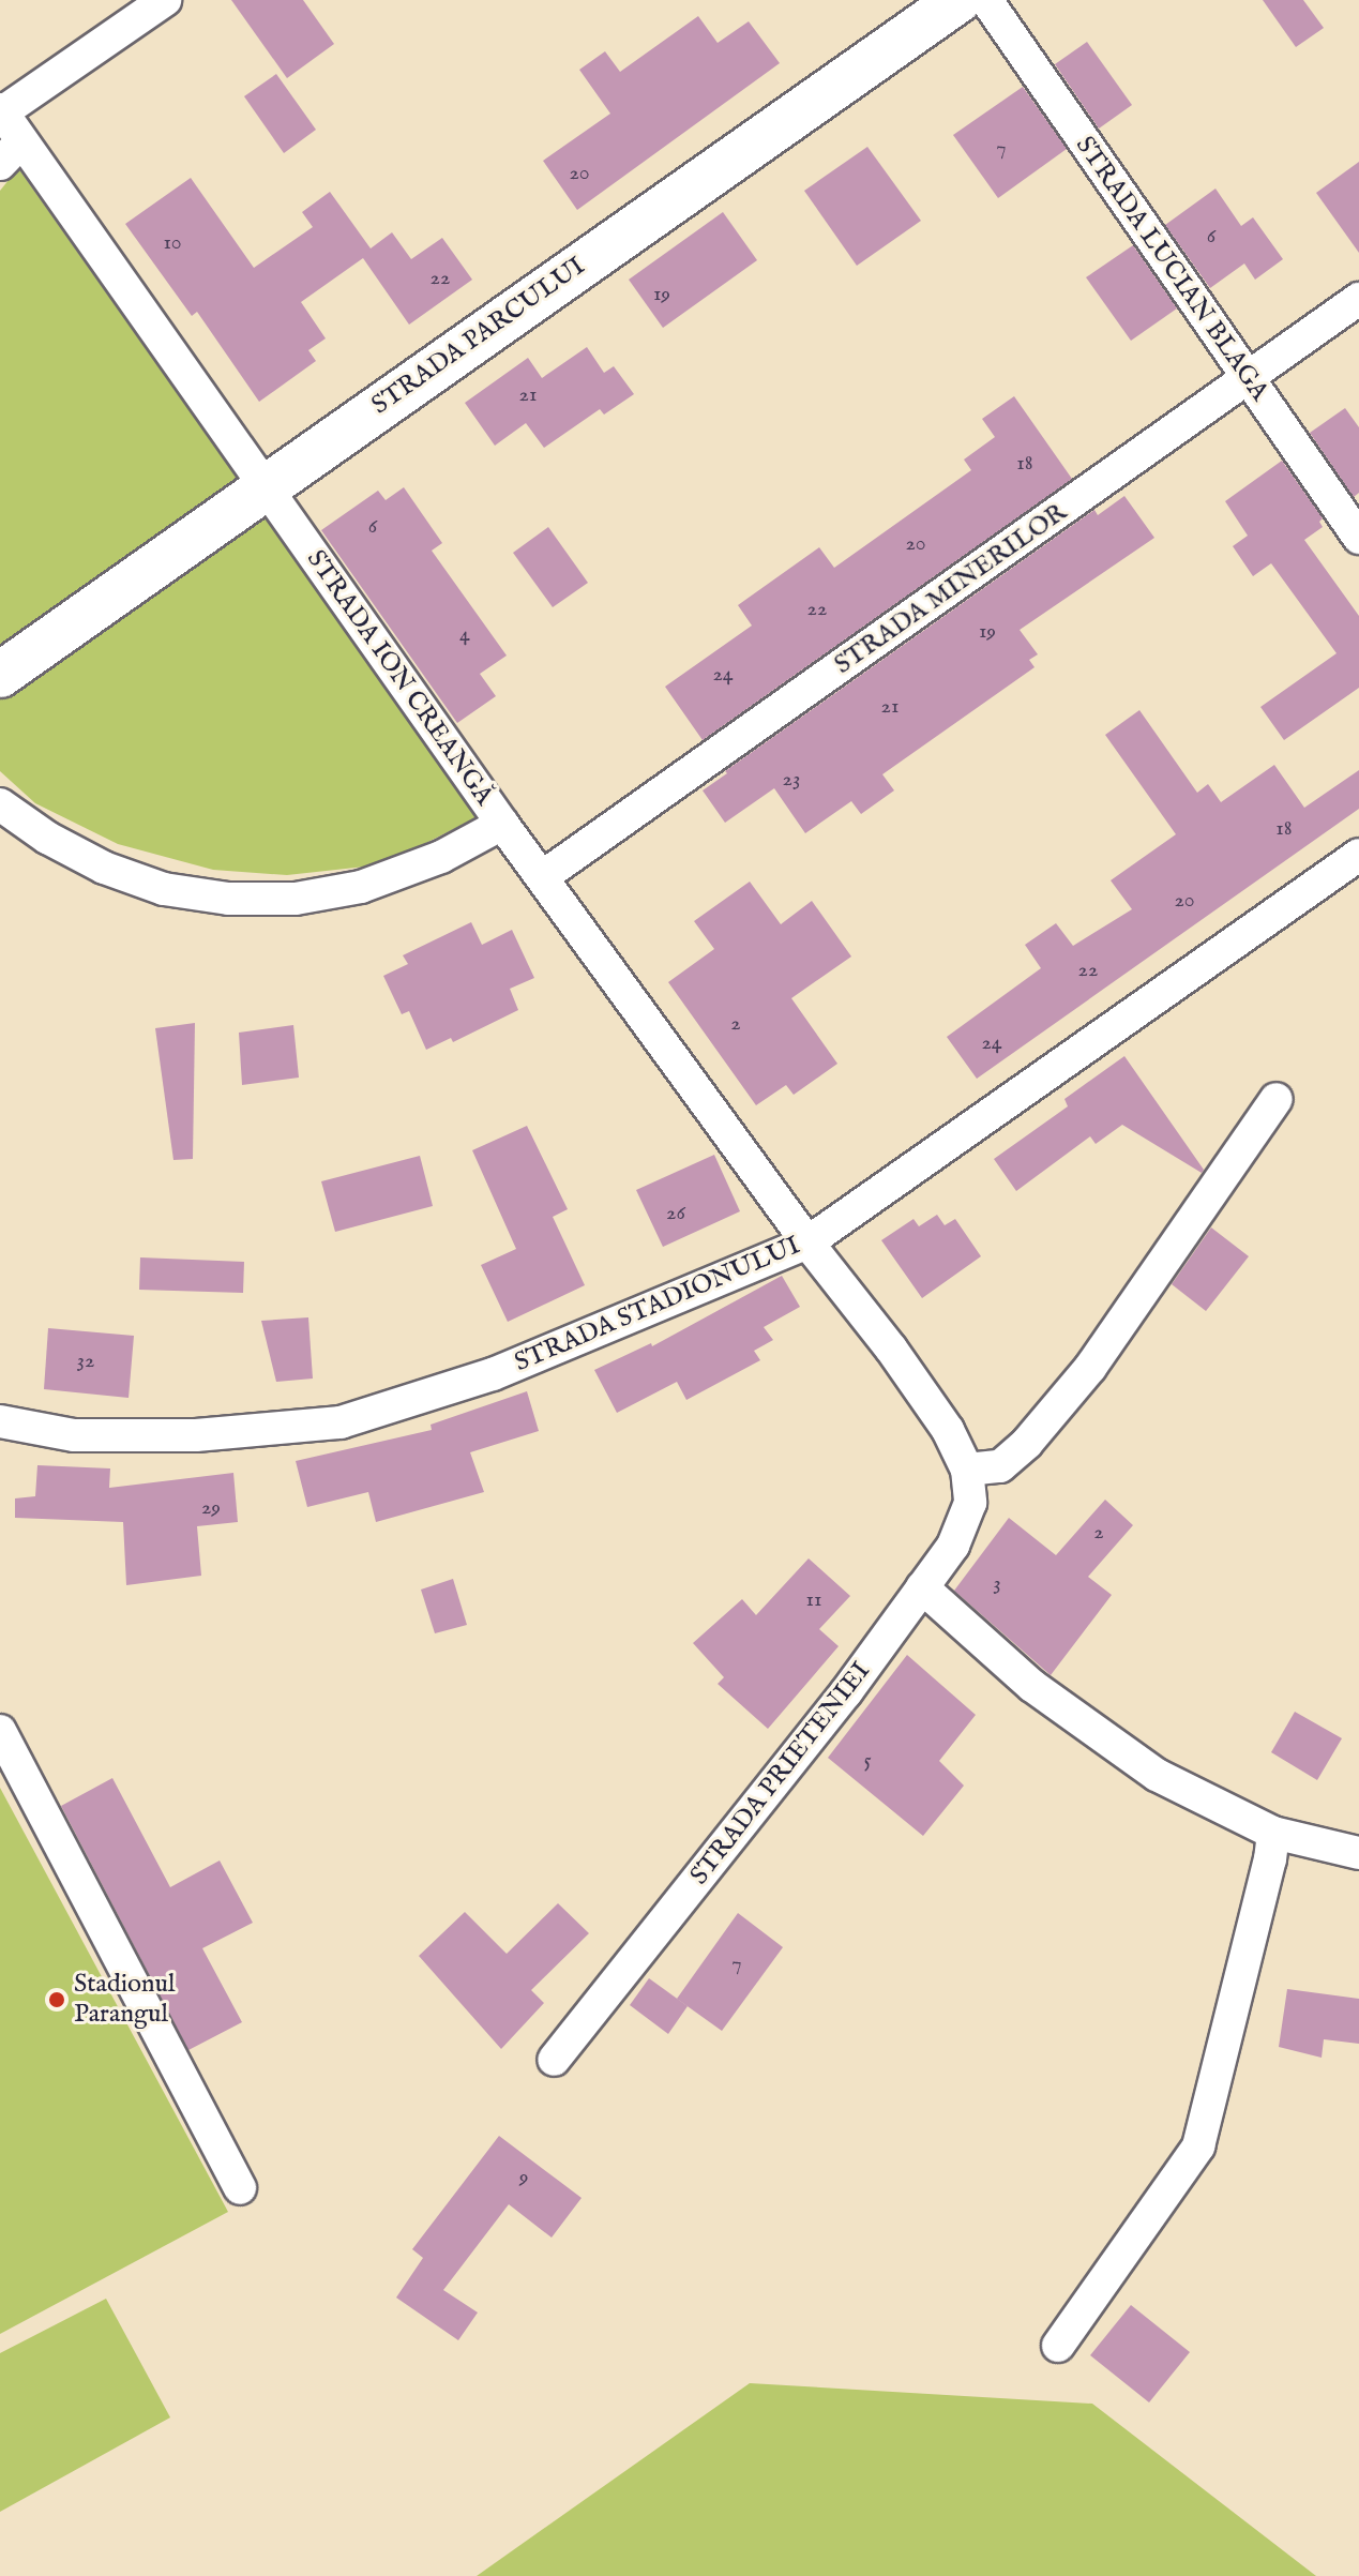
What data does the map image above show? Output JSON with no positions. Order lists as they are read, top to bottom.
{
  "streets": {
    "main road": ["STRADA PARCULUI"],
    "street": [
      "STRADA LUCIAN BLAGA",
      "STRADA MINERILOR",
      "STRADA ION CREANGĂ",
      "STRADA STADIONULUI",
      "STRADA PRIETENIEI"
    ]
  },
  "crossings": [
    ["STRADA LUCIAN BLAGA", "STRADA MINERILOR"],
    ["STRADA PARCULUI", "STRADA ION CREANGĂ"],
    ["STRADA MINERILOR", "STRADA ION CREANGĂ"],
    ["STRADA ION CREANGĂ", "STRADA STADIONULUI"],
    ["STRADA ION CREANGĂ", "STRADA PRIETENIEI"],
    ["STRADA STADIONULUI", "STRADA PRIETENIEI"]
  ],
  "places": ["Stadionul Parangul"],
  "house_numbers": [
    "7",
    "20",
    "6",
    "10",
    "22",
    "19",
    "21",
    "18",
    "6",
    "20",
    "22",
    "19",
    "4",
    "24",
    "21",
    "23",
    "18",
    "20",
    "22",
    "2",
    "24",
    "26",
    "32",
    "29",
    "2",
    "3",
    "11",
    "5",
    "7",
    "9"
  ]
}
